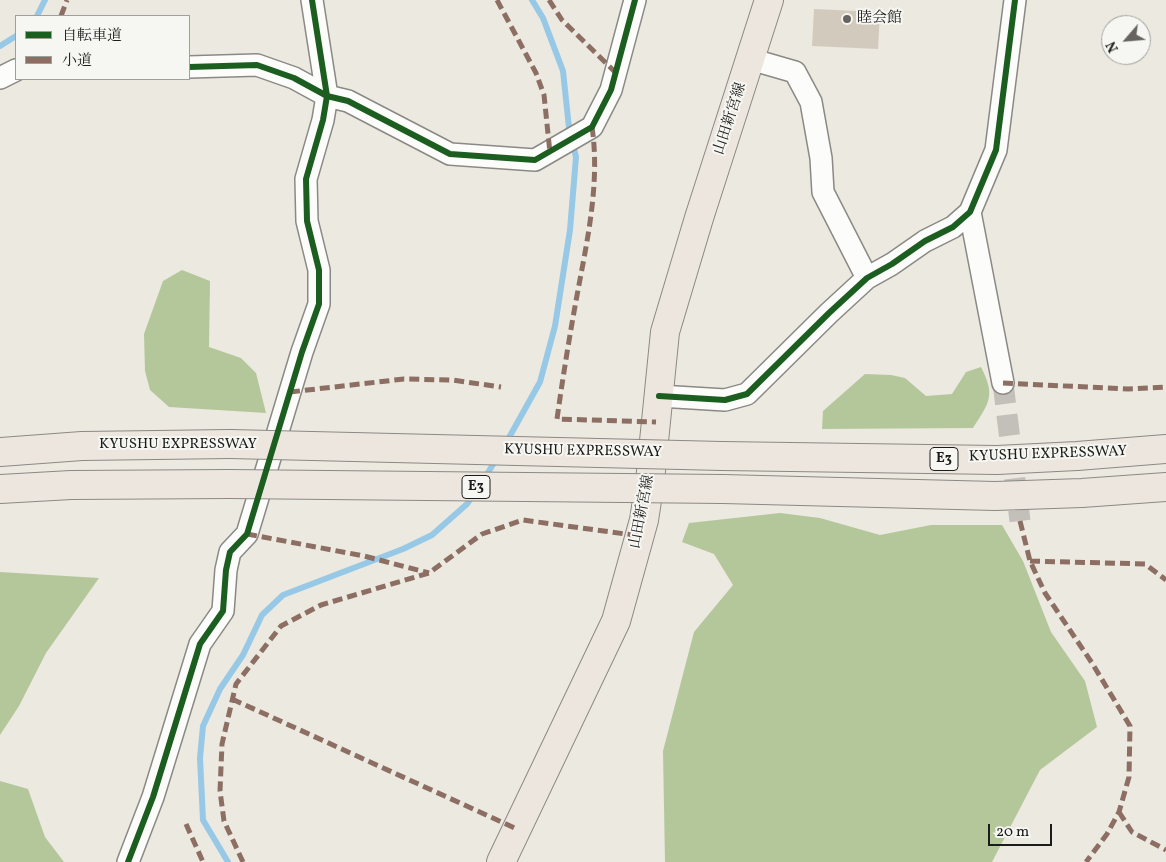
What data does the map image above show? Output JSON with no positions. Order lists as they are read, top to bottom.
{
  "streets": {
    "main road": ["山田新宮線", "KYUSHU EXPRESSWAY", "E3"]
  },
  "places": ["睦会館"],
  "legend": ["自転車道", "小道"],
  "scale_bar": "20 m",
  "north": "bottom left"
}
